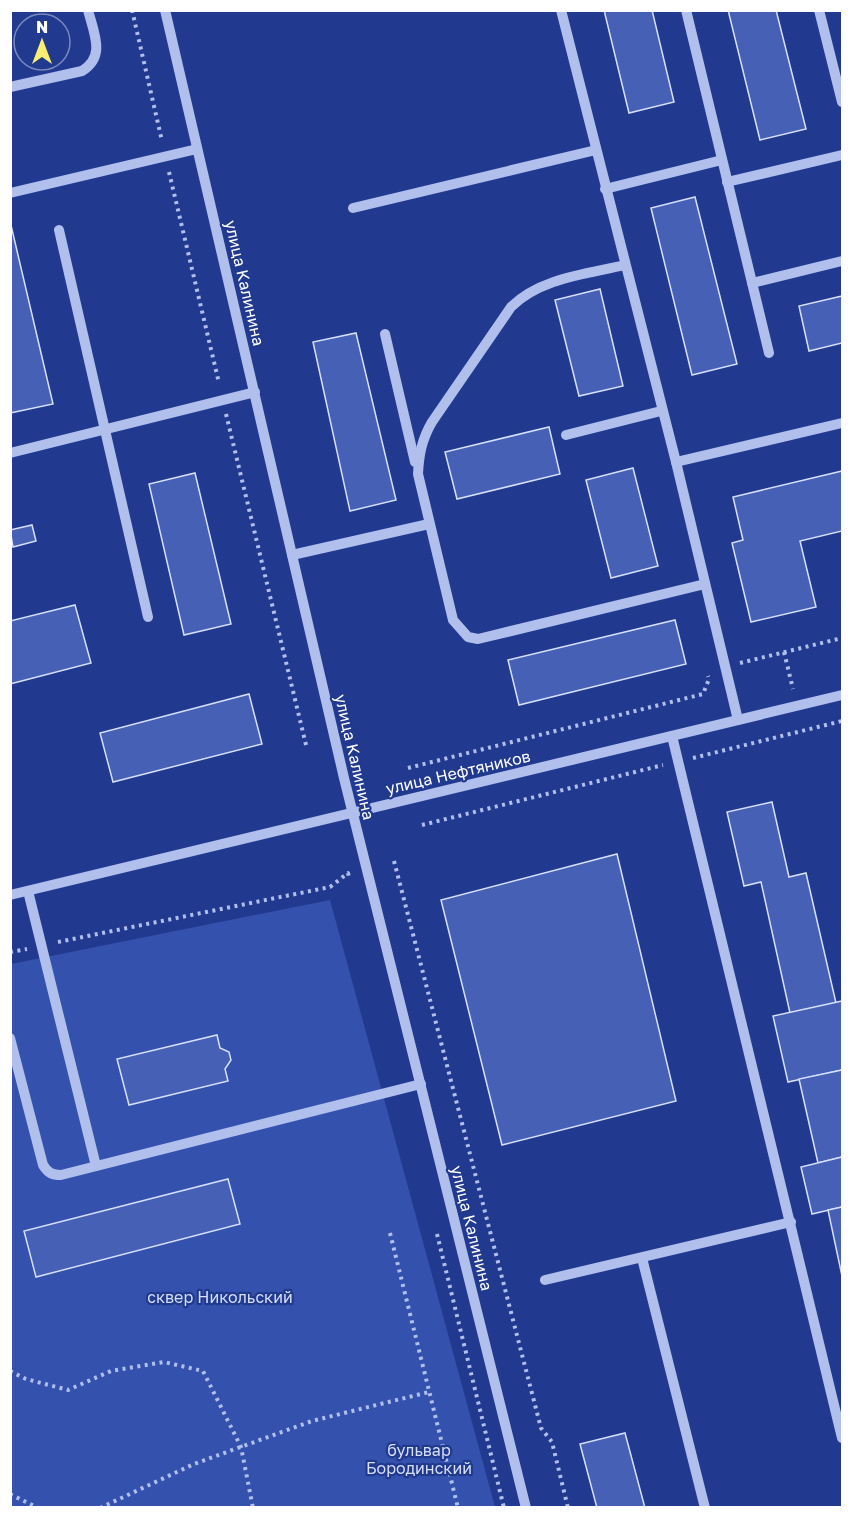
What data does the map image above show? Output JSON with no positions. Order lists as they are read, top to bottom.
{
  "streets": {
    "street": ["улица Калинина", "улица Нефтяников"]
  },
  "crossings": [
    ["улица Калинина", "улица Нефтяников"]
  ],
  "parks": ["сквер Никольский", "бульвар Бородинский"],
  "north": "top"
}
